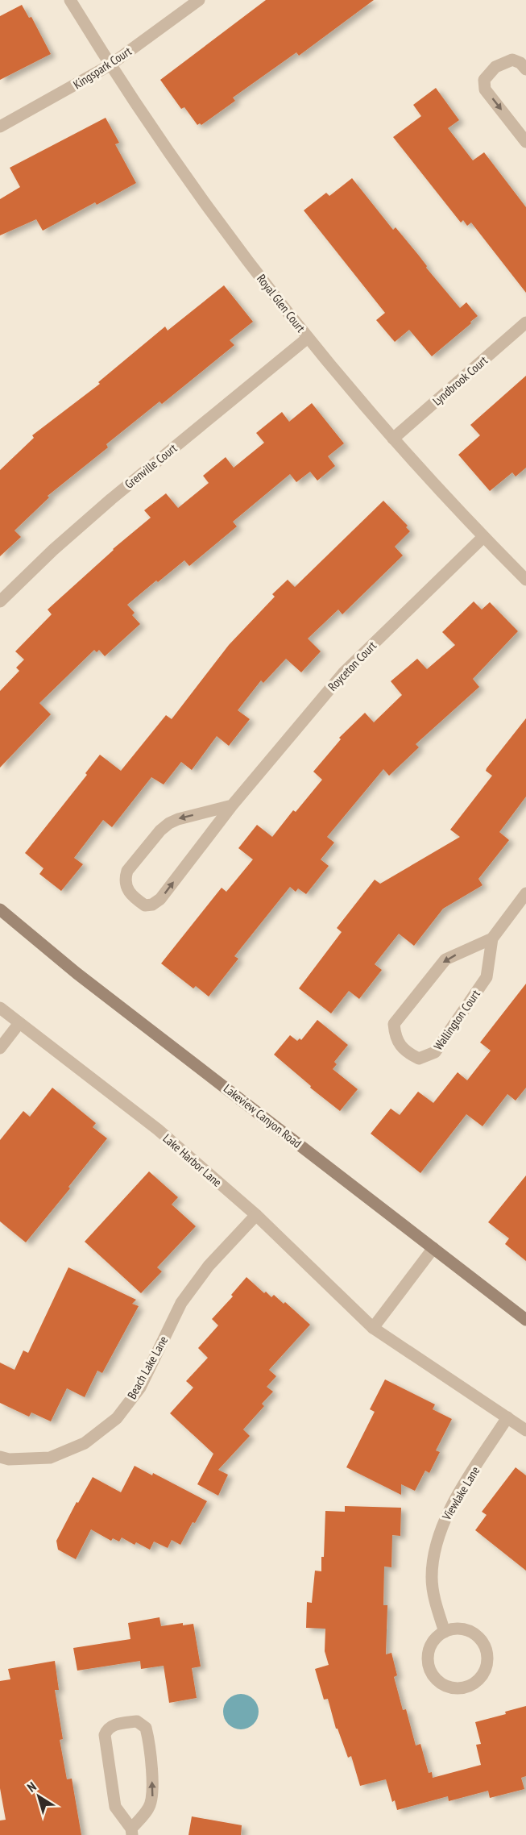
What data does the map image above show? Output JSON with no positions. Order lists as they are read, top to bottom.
{
  "streets": {
    "street": [
      "Kingspark Court",
      "Royal Glen Court",
      "Lyndbrook Court",
      "Grenville Court",
      "Royceton Court",
      "Wallington Court",
      "Lakeview Canyon Road",
      "Lake Harbor Lane",
      "Beach Lake Lane",
      "Viewlake Lane"
    ]
  },
  "crossings": [
    ["Kingspark Court", "Royal Glen Court"],
    ["Royal Glen Court", "Lyndbrook Court"],
    ["Royal Glen Court", "Grenville Court"],
    ["Royal Glen Court", "Royceton Court"],
    ["Lake Harbor Lane", "Beach Lake Lane"],
    ["Lake Harbor Lane", "Viewlake Lane"]
  ],
  "north": "top left"
}
